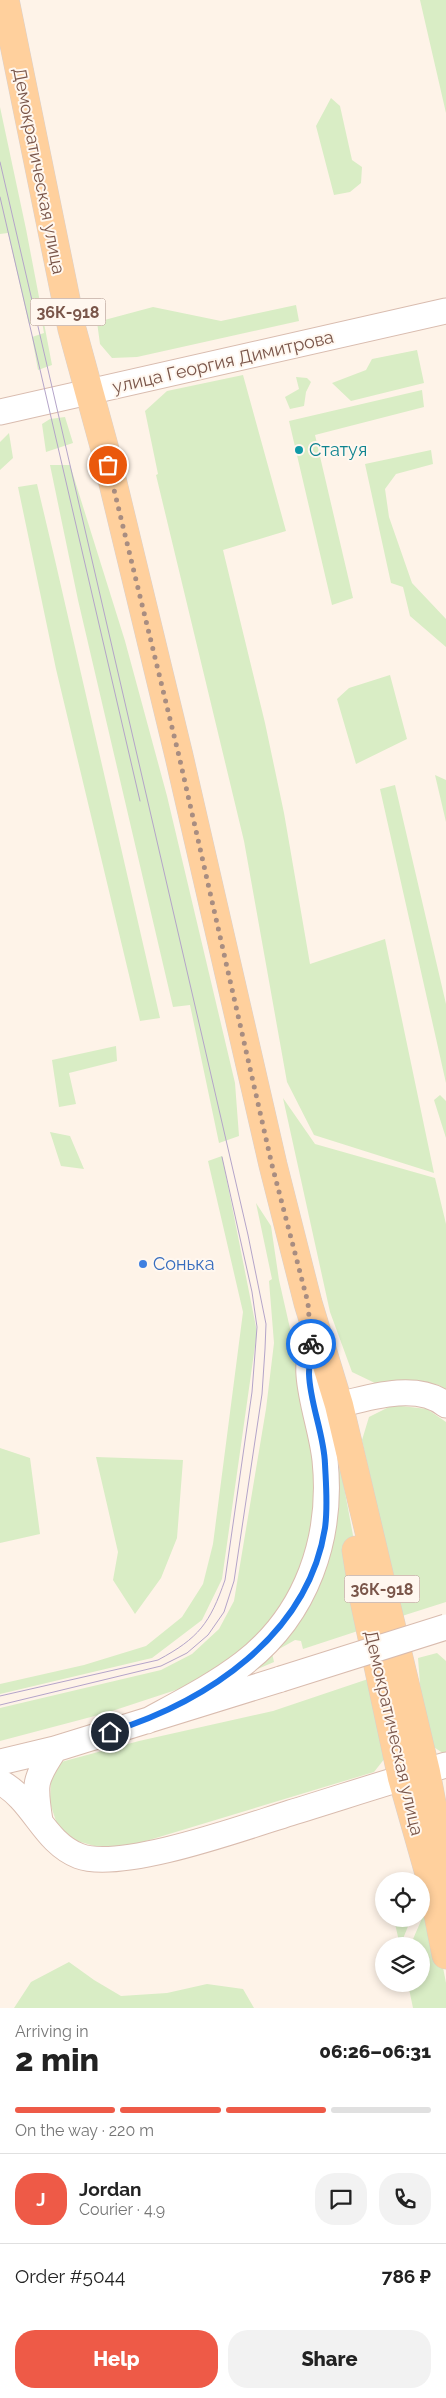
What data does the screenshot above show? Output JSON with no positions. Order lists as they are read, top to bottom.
{
  "streets": {
    "main road": ["Демократическая улица", "36К-918", "улица Георгия Димитрова"]
  },
  "crossings": [
    ["Демократическая улица", "улица Георгия Димитрова"]
  ],
  "places": ["Статуя", "Сонька"],
  "page": {
    "heading": ["2 min", "Arriving in", "06:26–06:31"],
    "panel": [
      "Jordan",
      "Courier · 4.9",
      "Order #5044",
      "786 ₽"
    ],
    "bar": "On the way · 220 m",
    "round": "J",
    "buttons": ["Help", "Share"]
  }
}
